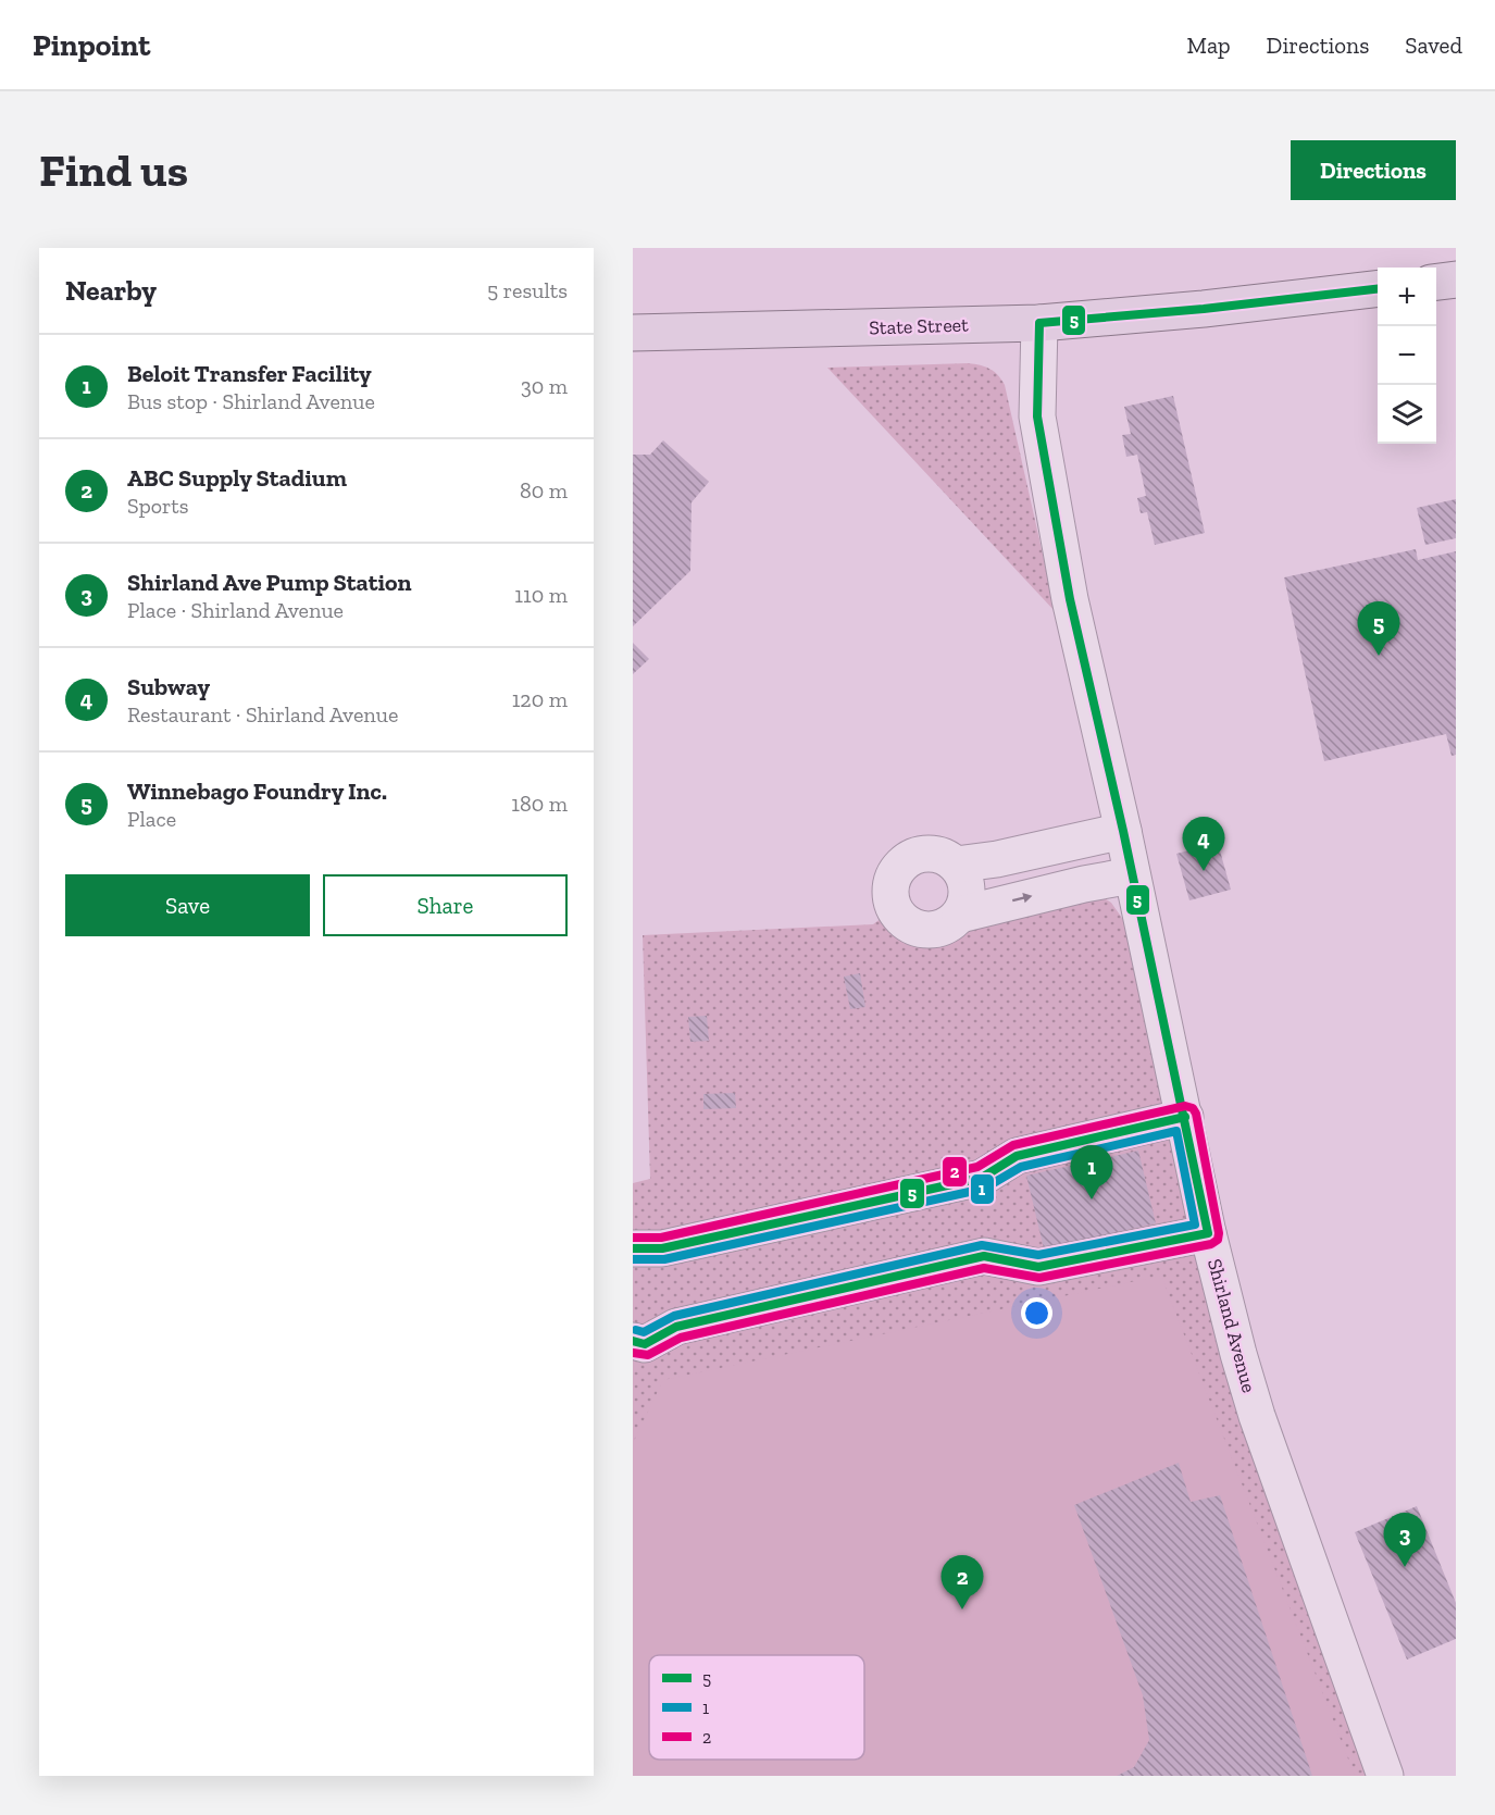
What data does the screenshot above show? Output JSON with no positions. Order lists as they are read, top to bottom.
{
  "streets": {
    "main road": ["State Street"],
    "street": ["Shirland Avenue"]
  },
  "crossings": [
    ["State Street", "Shirland Avenue"]
  ],
  "lines": ["transit line 5", "transit line 2", "transit line 1"],
  "legend": ["5", "1", "2"],
  "page": {
    "header": "Pinpoint",
    "nav": ["Map", "Directions", "Saved"],
    "buttons": [
      "Directions",
      ["Save", "Share"]
    ],
    "title": "Find us",
    "heading": ["Nearby", "5 results"],
    "map_buttons": ["+", "−"],
    "list": [
      {
        "mark": "1",
        "name": "Beloit Transfer Facility",
        "note": "Bus stop · Shirland Avenue",
        "value": "30 m"
      },
      {
        "mark": "2",
        "name": "ABC Supply Stadium",
        "note": "Sports",
        "value": "80 m"
      },
      {
        "mark": "3",
        "name": "Shirland Ave Pump Station",
        "note": "Place · Shirland Avenue",
        "value": "110 m"
      },
      {
        "mark": "4",
        "name": "Subway",
        "note": "Restaurant · Shirland Avenue",
        "value": "120 m"
      },
      {
        "mark": "5",
        "name": "Winnebago Foundry Inc.",
        "note": "Place",
        "value": "180 m"
      }
    ],
    "pins": [
      "5",
      "4",
      "1",
      "3",
      "2"
    ]
  }
}
